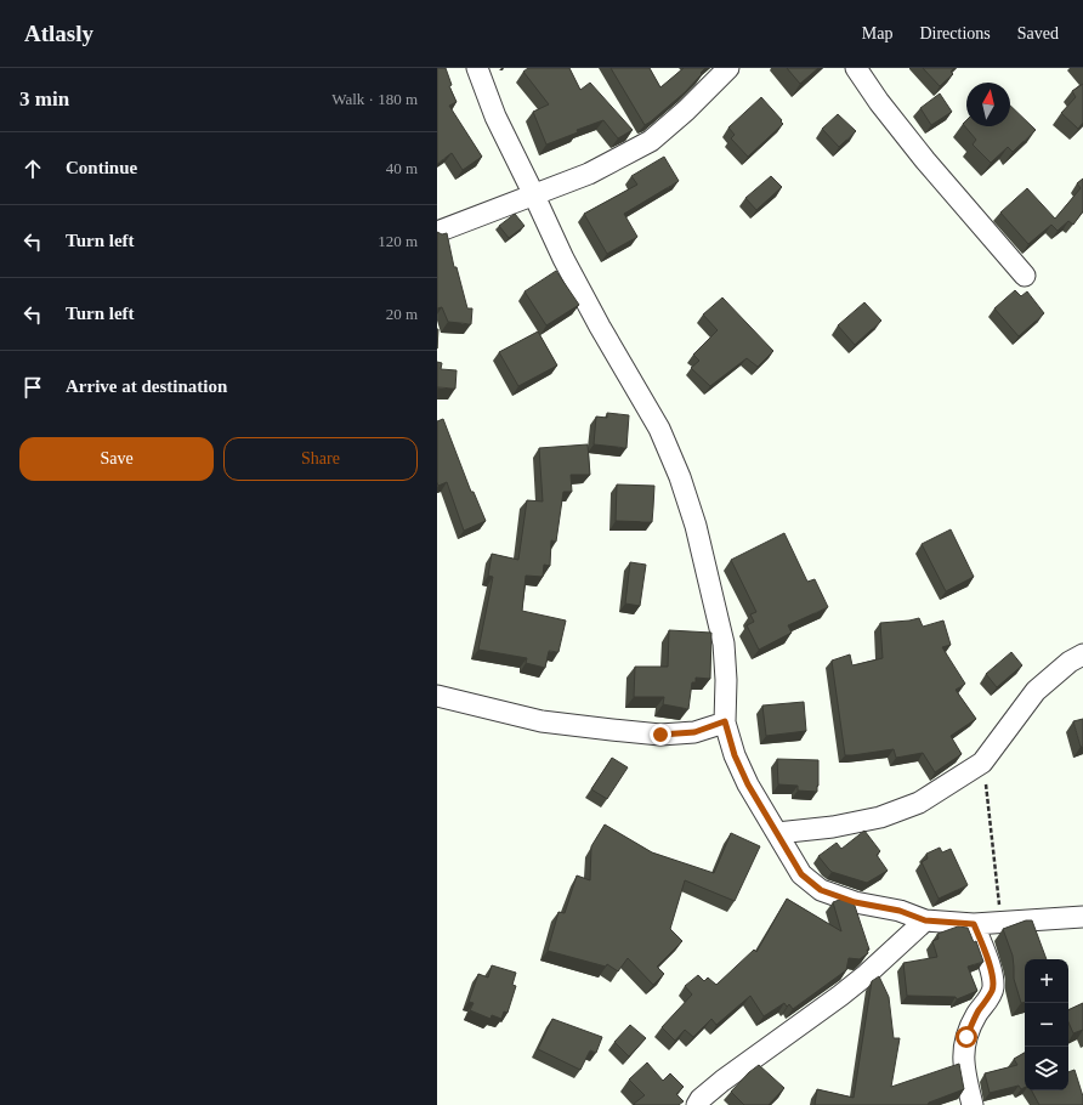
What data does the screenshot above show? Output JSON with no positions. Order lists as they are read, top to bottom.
{
  "north": "top",
  "page": {
    "header": "Atlasly",
    "nav": ["Map", "Directions", "Saved"],
    "heading": ["3 min", "Walk · 180 m"],
    "list": [
      ["Continue", "40 m"],
      ["Turn left", "120 m"],
      ["Turn left", "20 m"],
      "Arrive at destination"
    ],
    "buttons": ["Save", "Share"],
    "map_buttons": ["+", "−"]
  }
}
